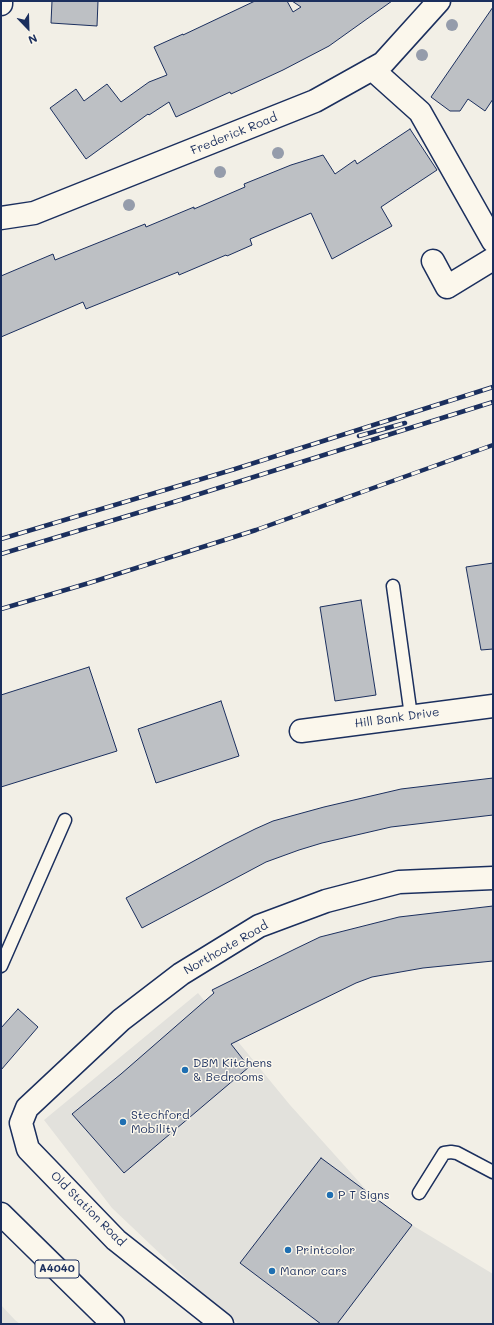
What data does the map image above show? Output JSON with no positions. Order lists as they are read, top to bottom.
{
  "streets": {
    "street": [
      "Frederick Road",
      "Hill Bank Drive",
      "Northcote Road",
      "Old Station Road",
      "A4040"
    ]
  },
  "crossings": [
    ["Northcote Road", "Old Station Road"]
  ],
  "places": [
    "DBM Kitchens & Bedrooms",
    "Stechford Mobility",
    "P T Signs",
    "Printcolor",
    "Manor cars"
  ],
  "north": "bottom right"
}
